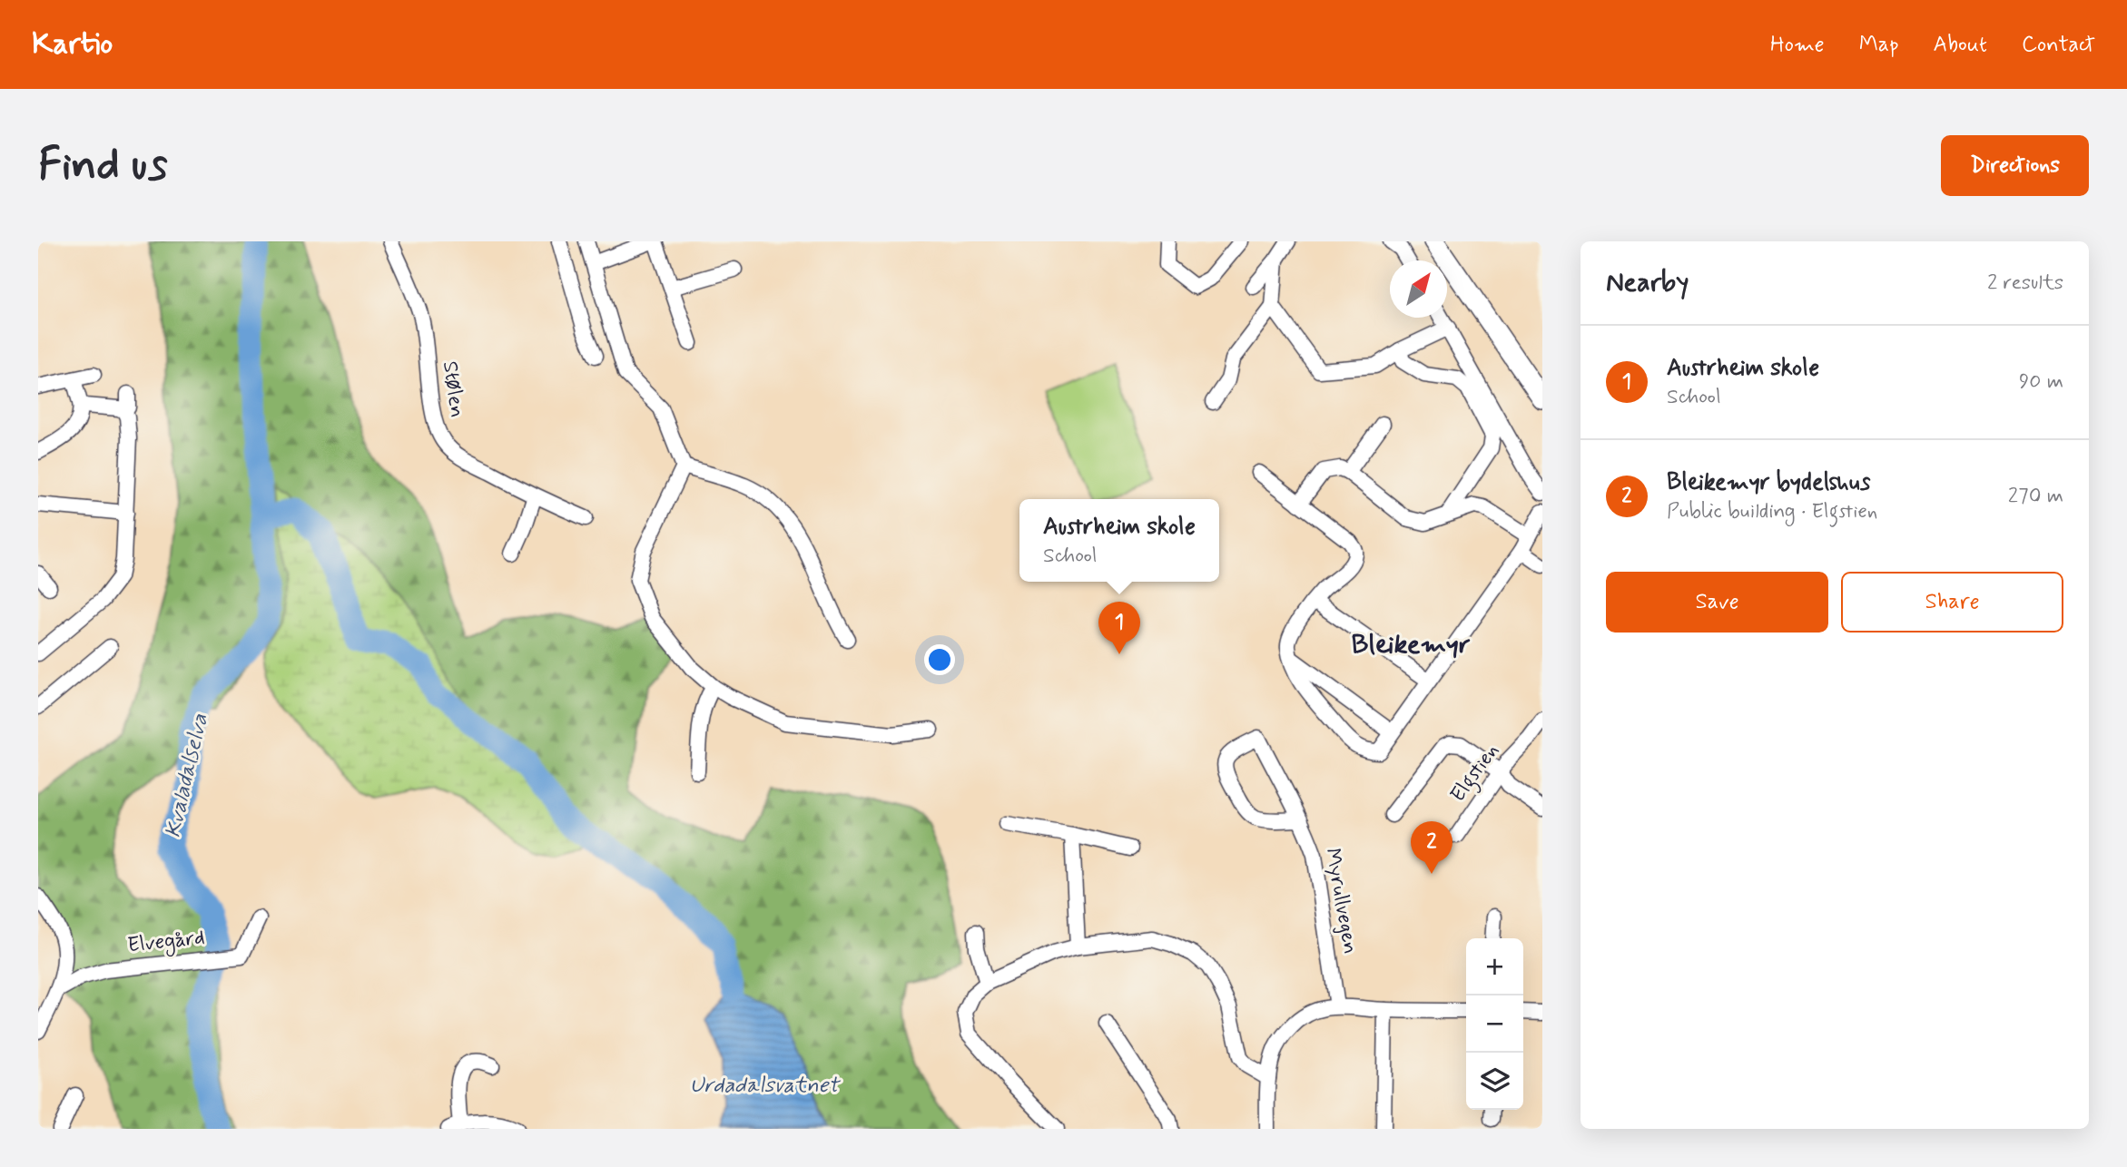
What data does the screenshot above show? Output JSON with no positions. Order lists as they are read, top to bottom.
{
  "streets": {
    "street": [
      "Stølen",
      "Elgstien",
      "Myrullvegen",
      "Elvegård"
    ]
  },
  "districts": ["Bleikemyr"],
  "water": ["Kvaladalselva", "Urdadalsvatnet"],
  "north": "top right",
  "page": {
    "header": "Kartio",
    "nav": [
      "Home",
      "Map",
      "About",
      "Contact"
    ],
    "buttons": [
      "Directions",
      ["Save", "Share"]
    ],
    "title": "Find us",
    "heading": ["Nearby", "2 results"],
    "list": [
      {
        "mark": "1",
        "name": "Austrheim skole",
        "note": "School",
        "value": "90 m"
      },
      {
        "mark": "2",
        "name": "Bleikemyr bydelshus",
        "note": "Public building · Elgstien",
        "value": "270 m"
      }
    ],
    "popup": ["Austrheim skole", "School"],
    "pins": ["1", "2"],
    "map_buttons": ["+", "−"]
  }
}
